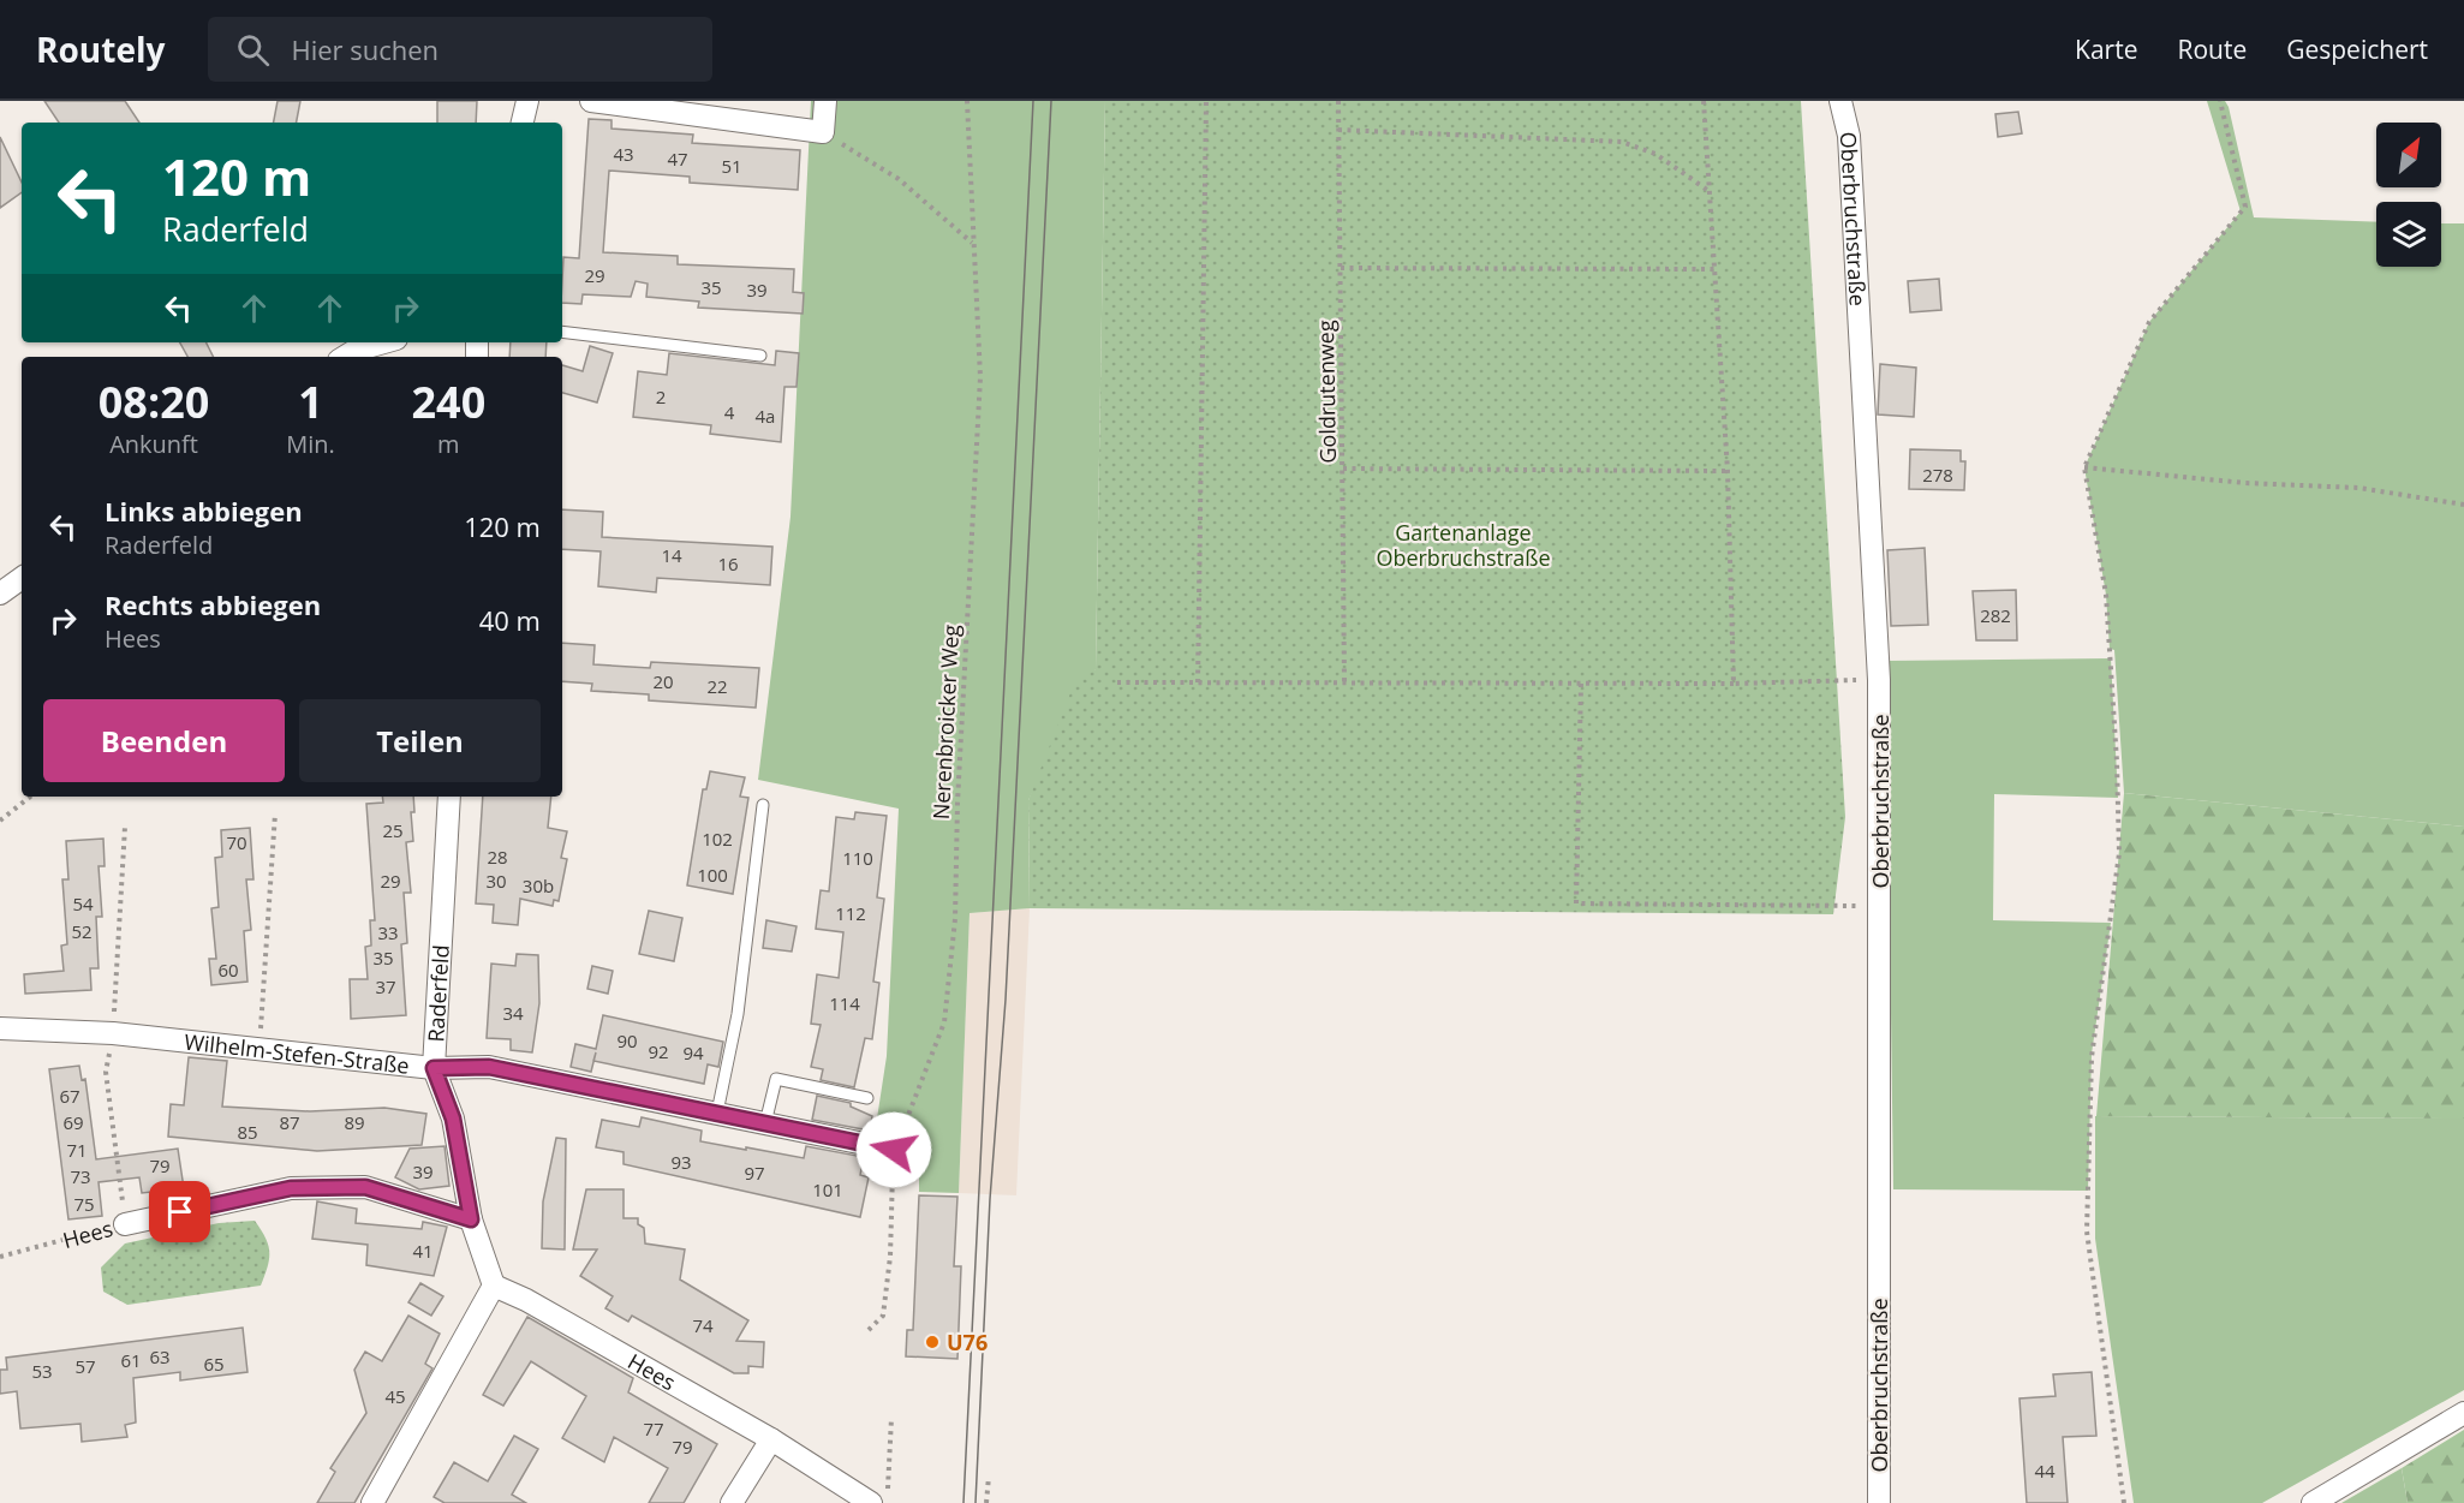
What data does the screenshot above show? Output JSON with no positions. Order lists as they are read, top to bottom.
{
  "streets": {
    "street": [
      "Oberbruchstraße",
      "Raderfeld",
      "Wilhelm-Stefen-Straße",
      "Hees"
    ],
    "path": ["Goldrutenweg", "Nerenbroicker Weg"]
  },
  "crossings": [
    ["Nerenbroicker Weg", "Wilhelm-Stefen-Straße"],
    ["Raderfeld", "Wilhelm-Stefen-Straße"],
    ["Raderfeld", "Hees"]
  ],
  "parks": ["Gartenanlage Oberbruchstraße"],
  "places": ["U76"],
  "house_numbers": [
    "43",
    "47",
    "51",
    "29",
    "35",
    "39",
    "2",
    "4",
    "4a",
    "278",
    "14",
    "16",
    "282",
    "20",
    "22",
    "25",
    "102",
    "70",
    "28",
    "110",
    "100",
    "29",
    "30",
    "30b",
    "54",
    "112",
    "52",
    "33",
    "35",
    "60",
    "37",
    "114",
    "34",
    "90",
    "92",
    "94",
    "67",
    "69",
    "87",
    "89",
    "85",
    "71",
    "93",
    "79",
    "39",
    "97",
    "73",
    "101",
    "75",
    "41",
    "74",
    "63",
    "61",
    "65",
    "57",
    "53",
    "45",
    "77",
    "79",
    "44"
  ],
  "north": "top right",
  "page": {
    "header": "Routely",
    "search": "Hier suchen",
    "nav": ["Karte", "Route", "Gespeichert"],
    "turn": ["120 m", "Raderfeld"],
    "eta": [
      "08:20",
      "Ankunft",
      "1",
      "Min.",
      "240",
      "m"
    ],
    "list": [
      {
        "name": "Links abbiegen",
        "note": "Raderfeld",
        "value": "120 m"
      },
      {
        "name": "Rechts abbiegen",
        "note": "Hees",
        "value": "40 m"
      }
    ],
    "buttons": ["Beenden", "Teilen"]
  }
}
